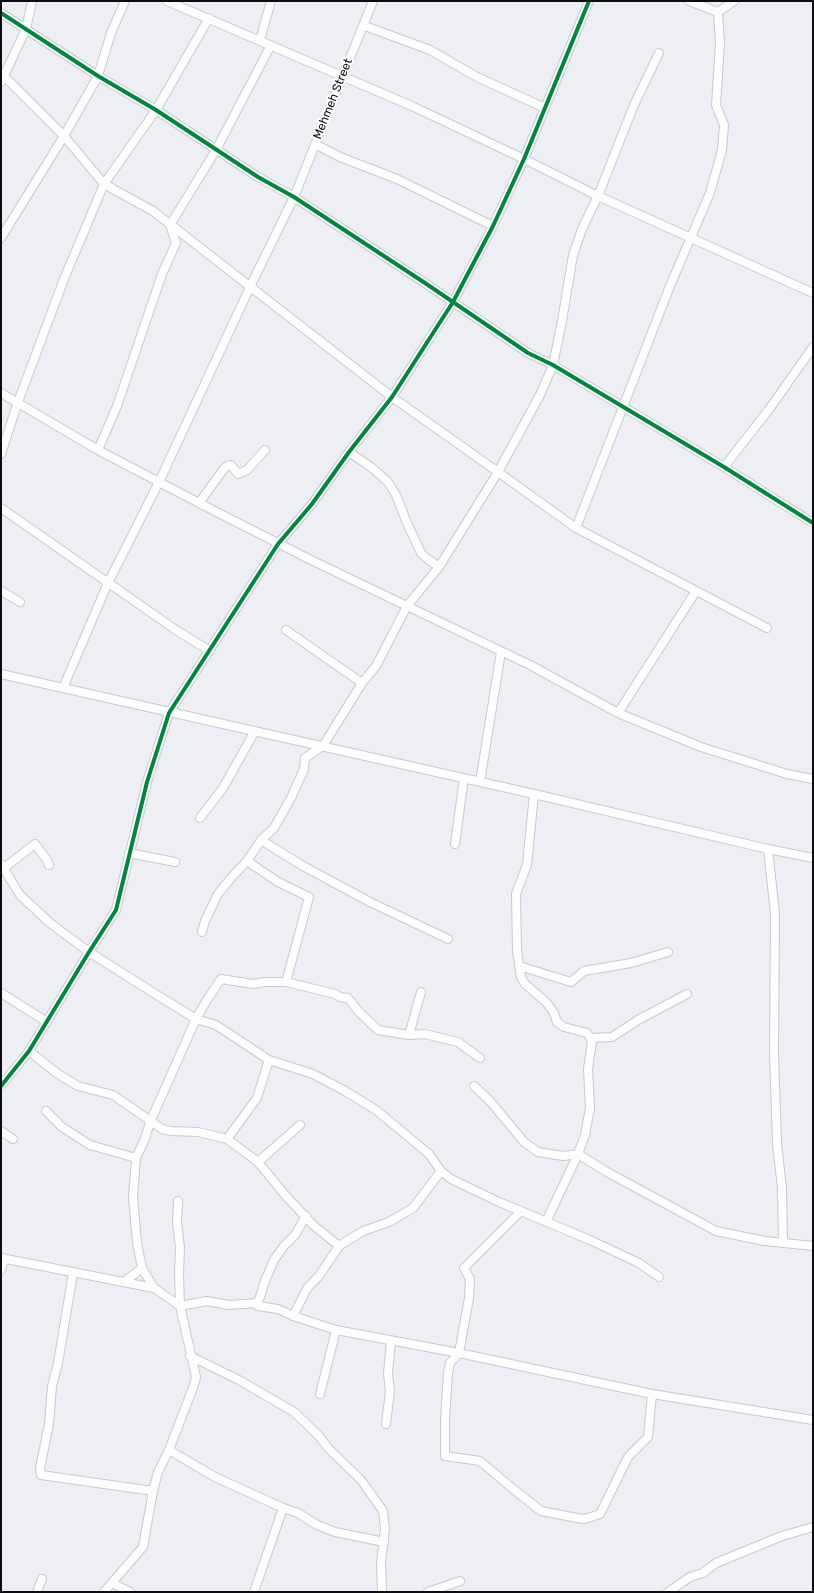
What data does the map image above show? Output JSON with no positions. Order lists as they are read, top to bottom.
{
  "streets": {
    "street": ["Mehmeh Street"]
  }
}
